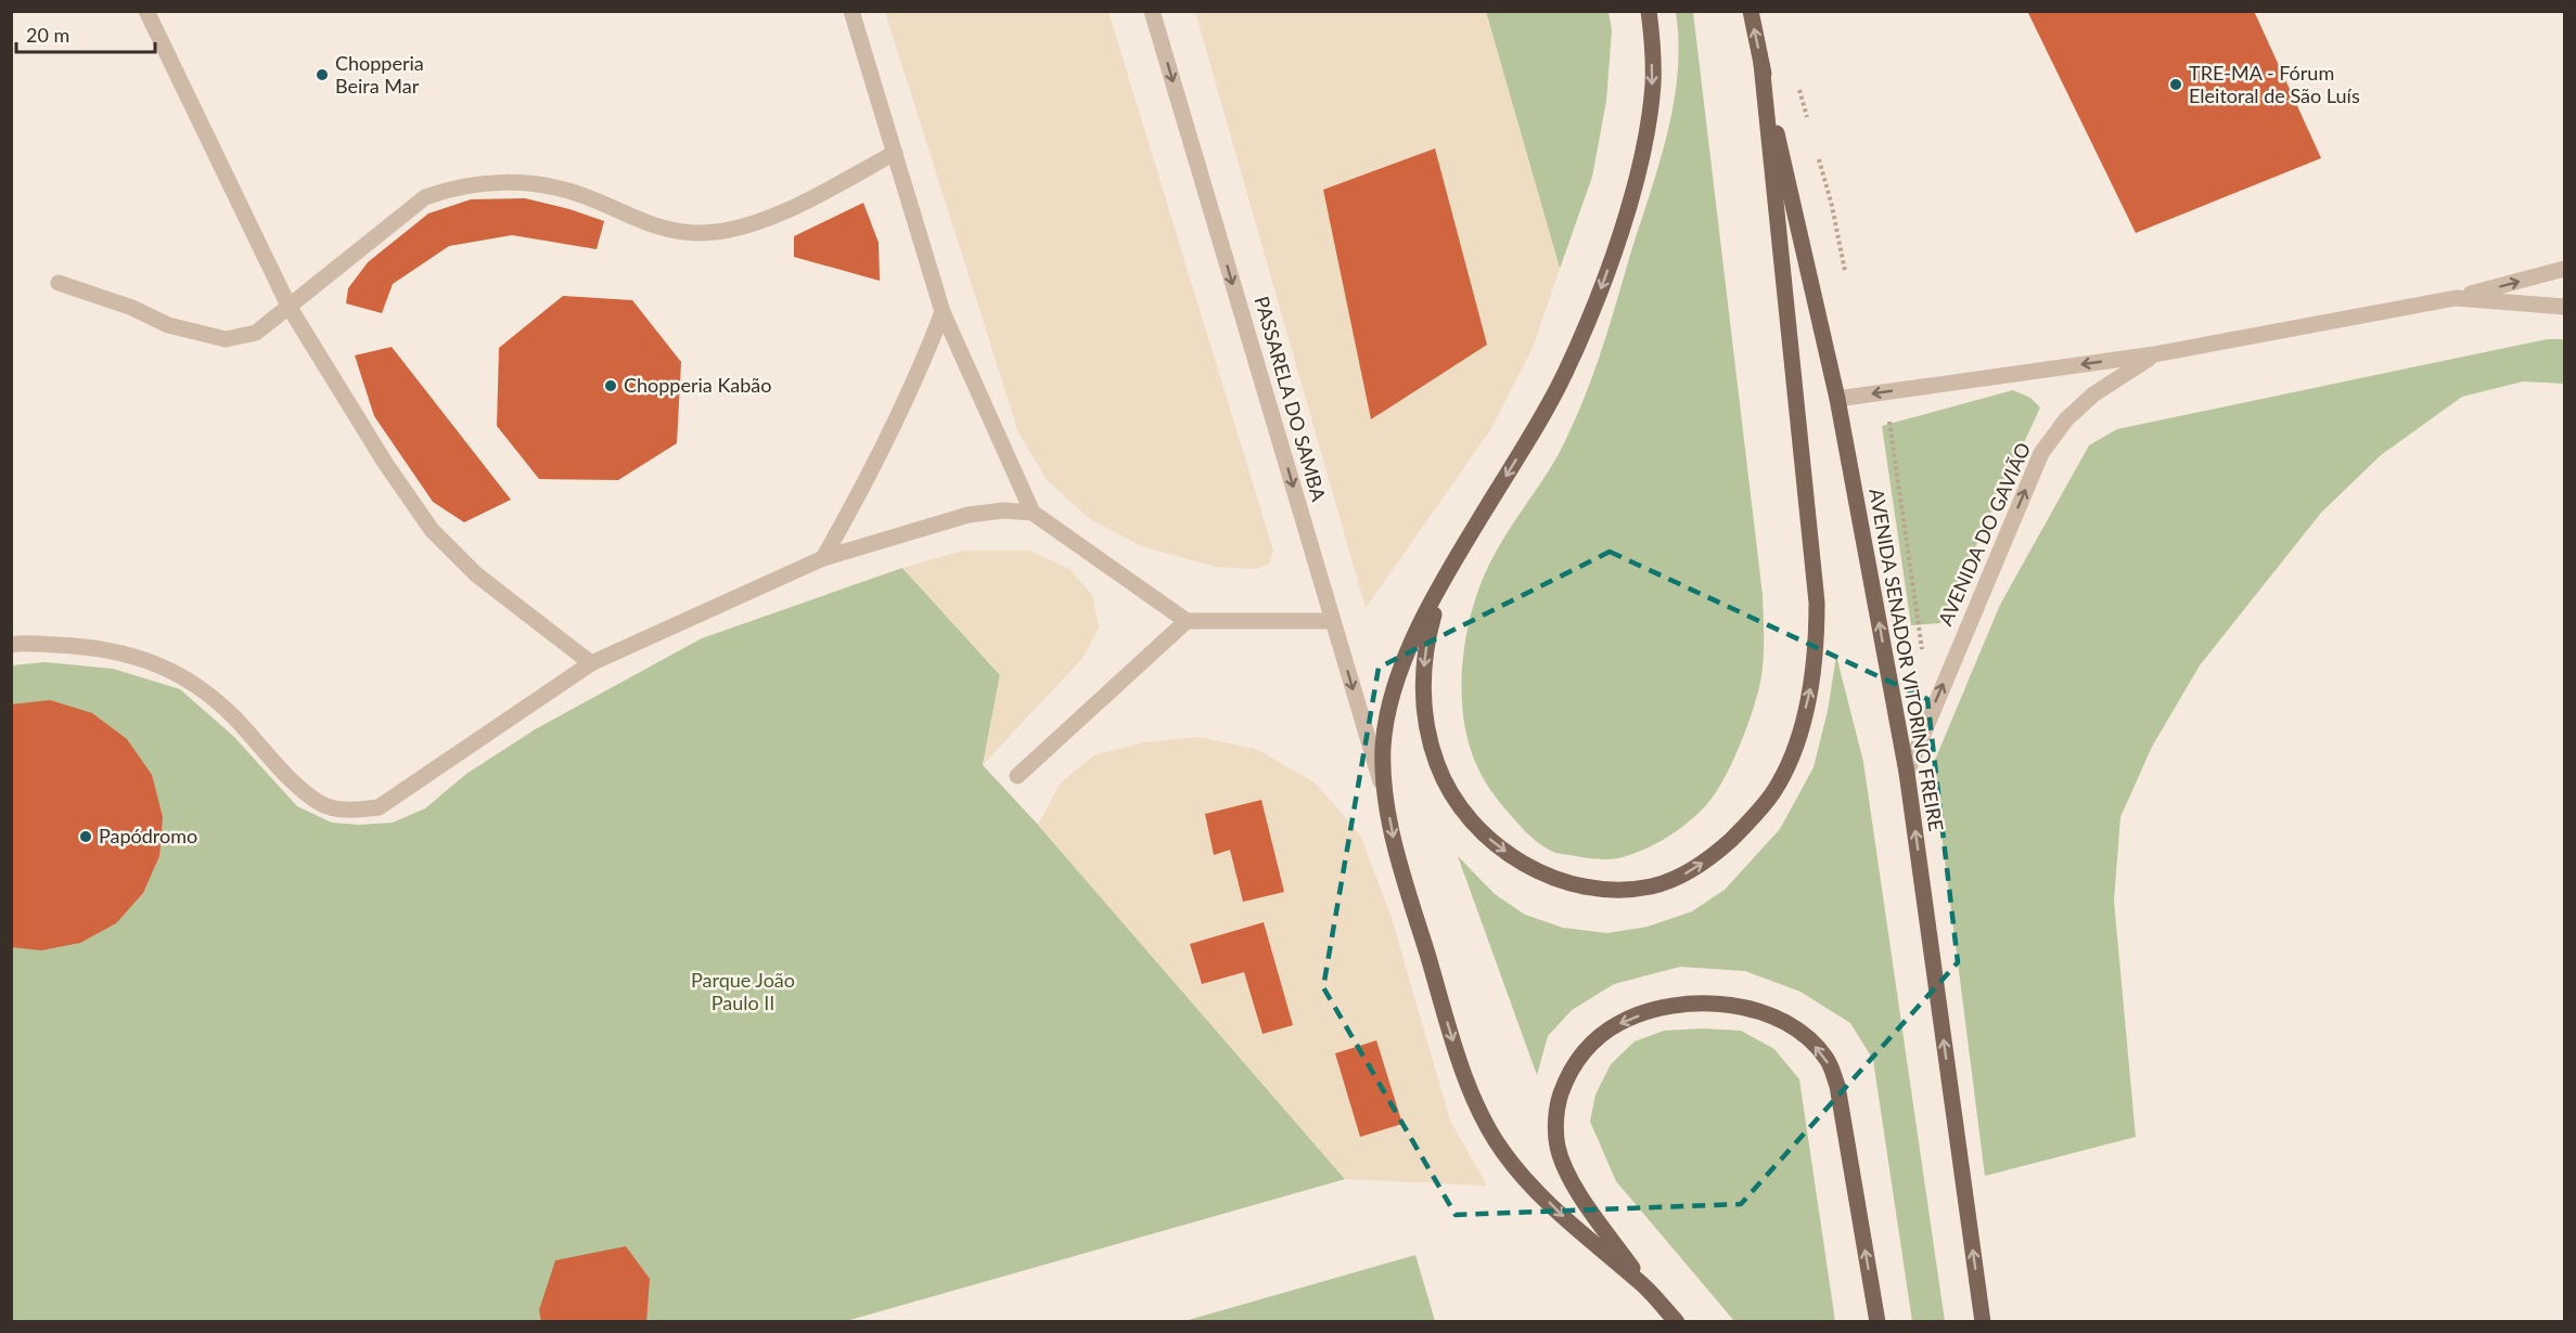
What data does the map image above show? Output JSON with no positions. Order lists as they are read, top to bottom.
{
  "streets": {
    "main road": ["AVENIDA SENADOR VITORINO FREIRE"],
    "street": ["PASSARELA DO SAMBA", "AVENIDA DO GAVIÃO"]
  },
  "crossings": [
    ["AVENIDA DO GAVIÃO", "AVENIDA SENADOR VITORINO FREIRE"]
  ],
  "one_way": ["PASSARELA DO SAMBA", "AVENIDA SENADOR VITORINO FREIRE"],
  "parks": ["Parque João Paulo II"],
  "places": [
    "Chopperia Beira Mar",
    "TRE-MA - Fórum Eleitoral de São Luís",
    "Chopperia Kabão",
    "Papódromo"
  ],
  "scale_bar": "20 m"
}
